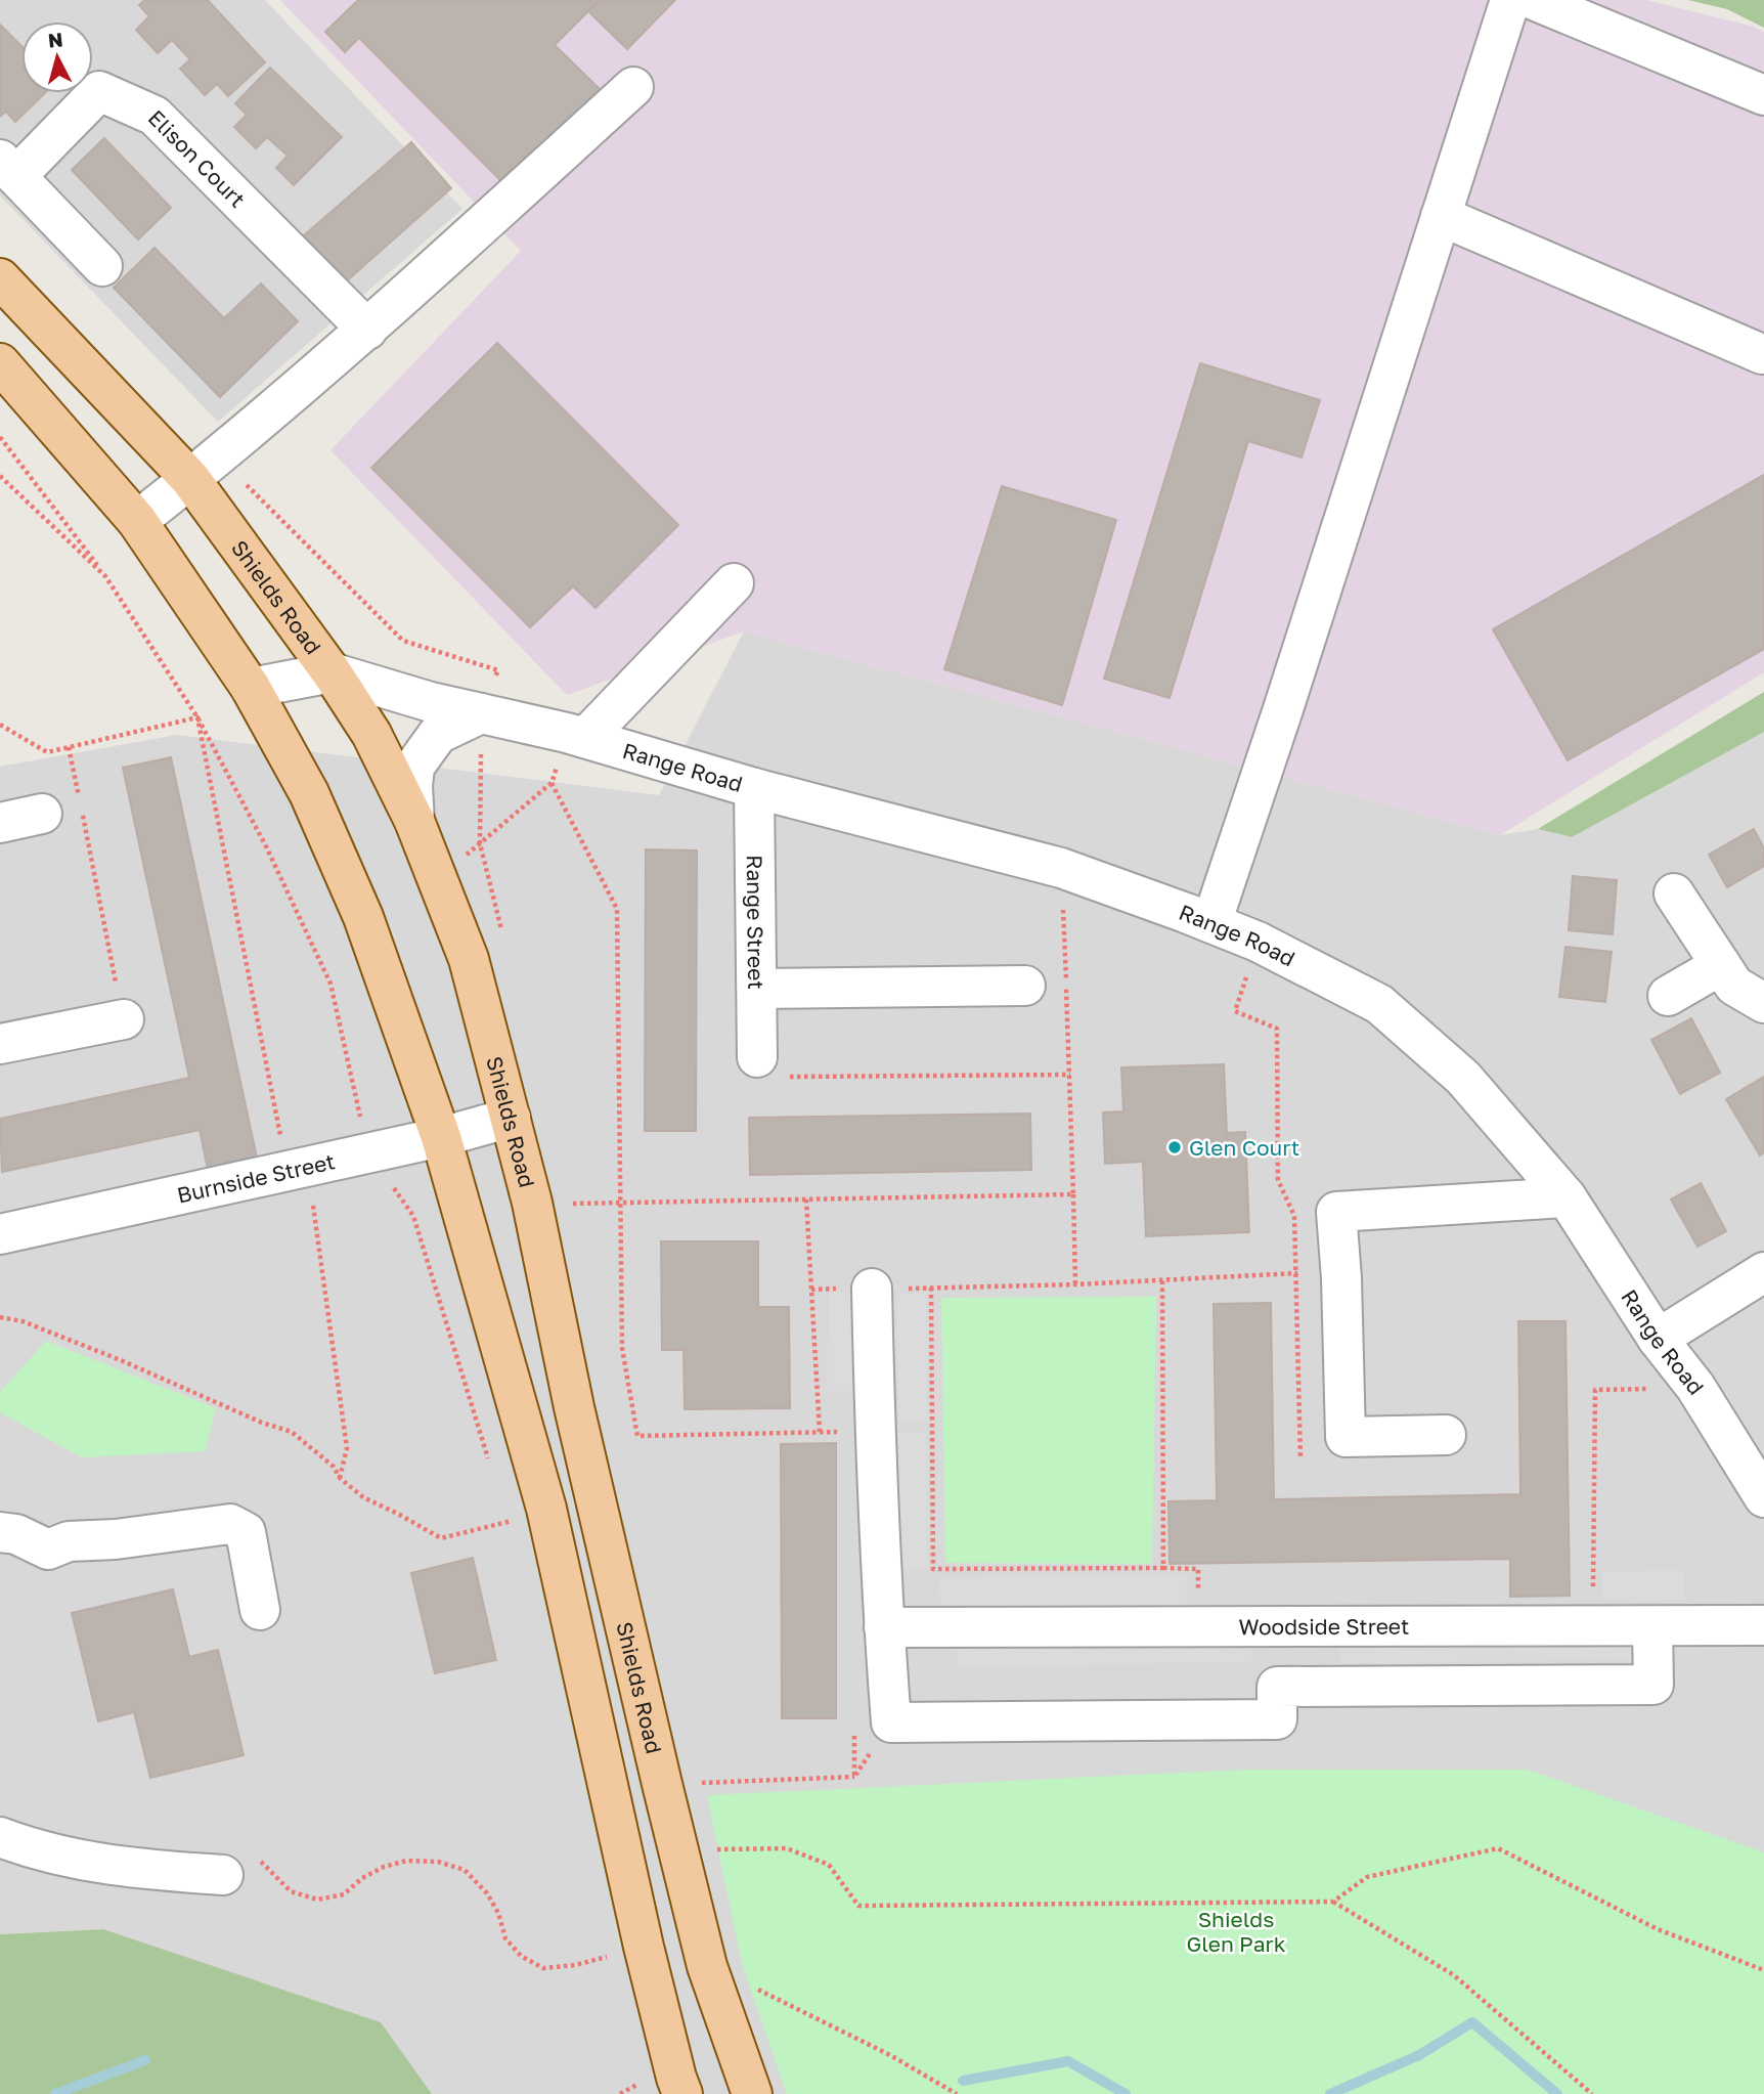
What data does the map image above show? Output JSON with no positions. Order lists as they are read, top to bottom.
{
  "streets": {
    "main road": ["Shields Road"],
    "street": [
      "Elison Court",
      "Range Road",
      "Range Street",
      "Burnside Street",
      "Woodside Street"
    ]
  },
  "crossings": [
    ["Shields Road", "Range Road"],
    ["Shields Road", "Burnside Street"],
    ["Range Road", "Range Street"]
  ],
  "parks": ["Shields Glen Park"],
  "places": ["Glen Court"],
  "north": "top"
}
